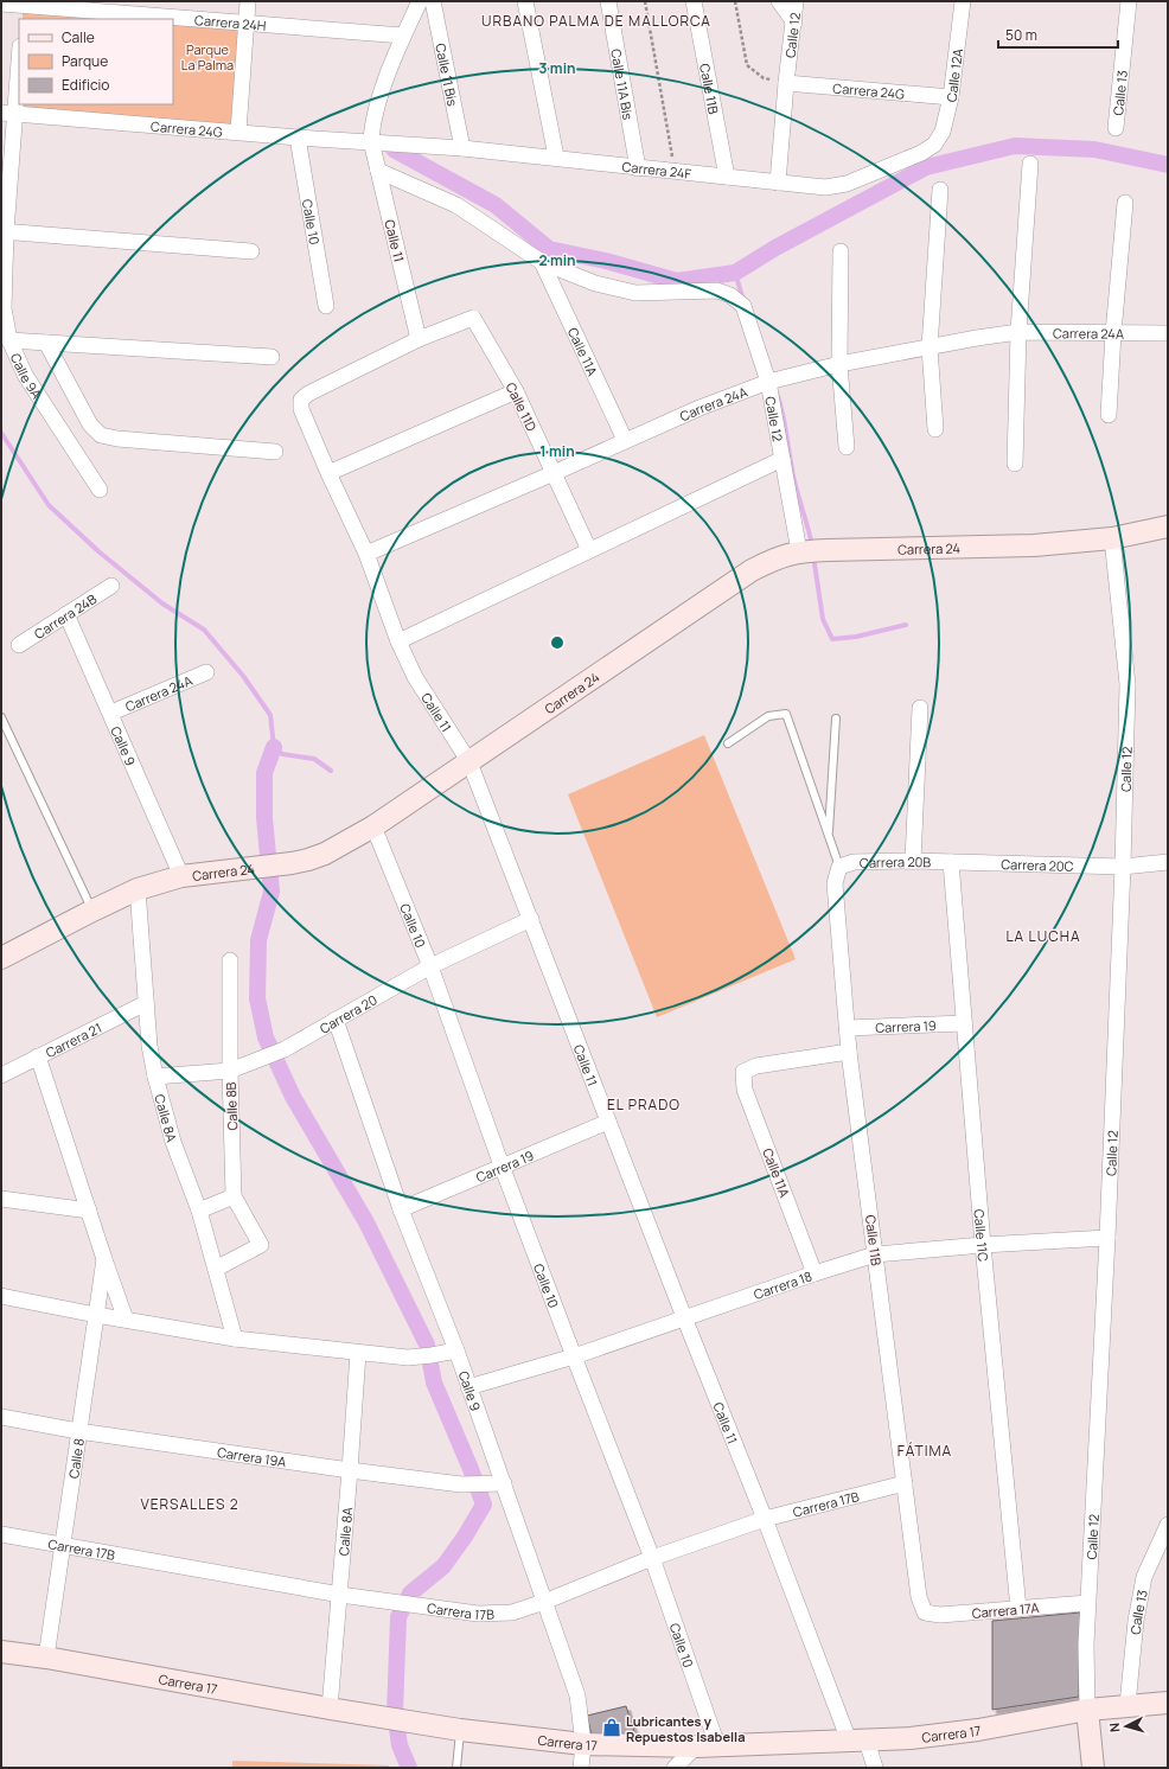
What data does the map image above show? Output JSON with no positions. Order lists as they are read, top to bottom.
{
  "streets": {
    "street": [
      "Carrera 24H",
      "Calle 12",
      "Calle 11 Bis",
      "Calle 12A",
      "Calle 11A Bis",
      "Calle 11B",
      "Carrera 24G",
      "Calle 13",
      "Carrera 24F",
      "Calle 10",
      "Calle 11",
      "Carrera 24A",
      "Calle 11A",
      "Calle 9A",
      "Calle 11D",
      "Carrera 24",
      "Carrera 24B",
      "Calle 9",
      "Carrera 20B",
      "Carrera 20C",
      "Carrera 20",
      "Carrera 19",
      "Carrera 21",
      "Calle 8B",
      "Calle 8A",
      "Calle 11C",
      "Carrera 18",
      "Carrera 19A",
      "Calle 8",
      "Carrera 17B",
      "Carrera 17A",
      "Carrera 17"
    ]
  },
  "crossings": [
    ["Calle 12", "Carrera 24G"],
    ["Calle 12", "Carrera 24F"],
    ["Calle 12", "Carrera 24A"],
    ["Calle 12", "Calle 11A"],
    ["Calle 12", "Carrera 24"],
    ["Calle 12", "Carrera 20C"],
    ["Calle 12", "Carrera 18"],
    ["Calle 12", "Carrera 17A"],
    ["Calle 12", "Carrera 17"],
    ["Calle 11 Bis", "Carrera 24F"],
    ["Calle 12A", "Carrera 24G"],
    ["Calle 12A", "Carrera 24F"],
    ["Calle 11A Bis", "Carrera 24F"],
    ["Calle 11B", "Carrera 24F"],
    ["Calle 11B", "Calle 11A"],
    ["Calle 11B", "Carrera 20B"],
    ["Calle 11B", "Carrera 19"],
    ["Calle 11B", "Carrera 18"],
    ["Calle 11B", "Carrera 17B"],
    ["Calle 11B", "Carrera 17A"],
    ["Carrera 24G", "Carrera 24F"],
    ["Carrera 24G", "Calle 10"],
    ["Carrera 24G", "Calle 11"],
    ["Carrera 24G", "Calle 9A"],
    ["Calle 13", "Carrera 17"],
    ["Carrera 24F", "Calle 11"],
    ["Calle 10", "Carrera 24"],
    ["Calle 10", "Carrera 20"],
    ["Calle 10", "Carrera 19"],
    ["Calle 10", "Carrera 18"],
    ["Calle 10", "Carrera 17B"],
    ["Calle 10", "Carrera 17"],
    ["Calle 11", "Carrera 24A"],
    ["Calle 11", "Calle 11D"],
    ["Calle 11", "Carrera 24"],
    ["Calle 11", "Carrera 20"],
    ["Calle 11", "Carrera 19"],
    ["Calle 11", "Carrera 18"],
    ["Calle 11", "Carrera 17B"],
    ["Calle 11", "Carrera 17"],
    ["Carrera 24A", "Calle 11A"],
    ["Carrera 24A", "Calle 11D"],
    ["Carrera 24A", "Calle 9"],
    ["Calle 11A", "Carrera 18"],
    ["Carrera 24", "Calle 9"],
    ["Carrera 24", "Calle 8A"],
    ["Carrera 24B", "Calle 9"],
    ["Calle 9", "Carrera 20"],
    ["Calle 9", "Carrera 19"],
    ["Calle 9", "Carrera 18"],
    ["Calle 9", "Carrera 19A"],
    ["Calle 9", "Carrera 17B"],
    ["Calle 9", "Carrera 17"],
    ["Carrera 20B", "Carrera 20C"],
    ["Carrera 20B", "Calle 11C"],
    ["Carrera 20C", "Calle 11C"],
    ["Carrera 20", "Calle 8B"],
    ["Carrera 20", "Calle 8A"],
    ["Carrera 19", "Calle 11C"],
    ["Carrera 21", "Calle 8A"],
    ["Carrera 21", "Calle 8"],
    ["Calle 8B", "Calle 8A"],
    ["Calle 8A", "Carrera 19A"],
    ["Calle 8A", "Carrera 17B"],
    ["Calle 8A", "Carrera 17"],
    ["Calle 11C", "Carrera 18"],
    ["Calle 11C", "Carrera 17A"],
    ["Carrera 19A", "Calle 8"],
    ["Calle 8", "Carrera 17B"],
    ["Calle 8", "Carrera 17"]
  ],
  "districts": [
    "URBANO PALMA DE MALLORCA",
    "LA LUCHA",
    "EL PRADO",
    "FÁTIMA",
    "VERSALLES 2"
  ],
  "parks": ["Parque La Palma"],
  "places": {
    "shop": ["Lubricantes y Repuestos Isabella"]
  },
  "legend": ["Calle", "Parque", "Edificio"],
  "scale_bar": "50 m",
  "north": "left",
  "rings": ["3 min", "2 min", "1 min"]
}
